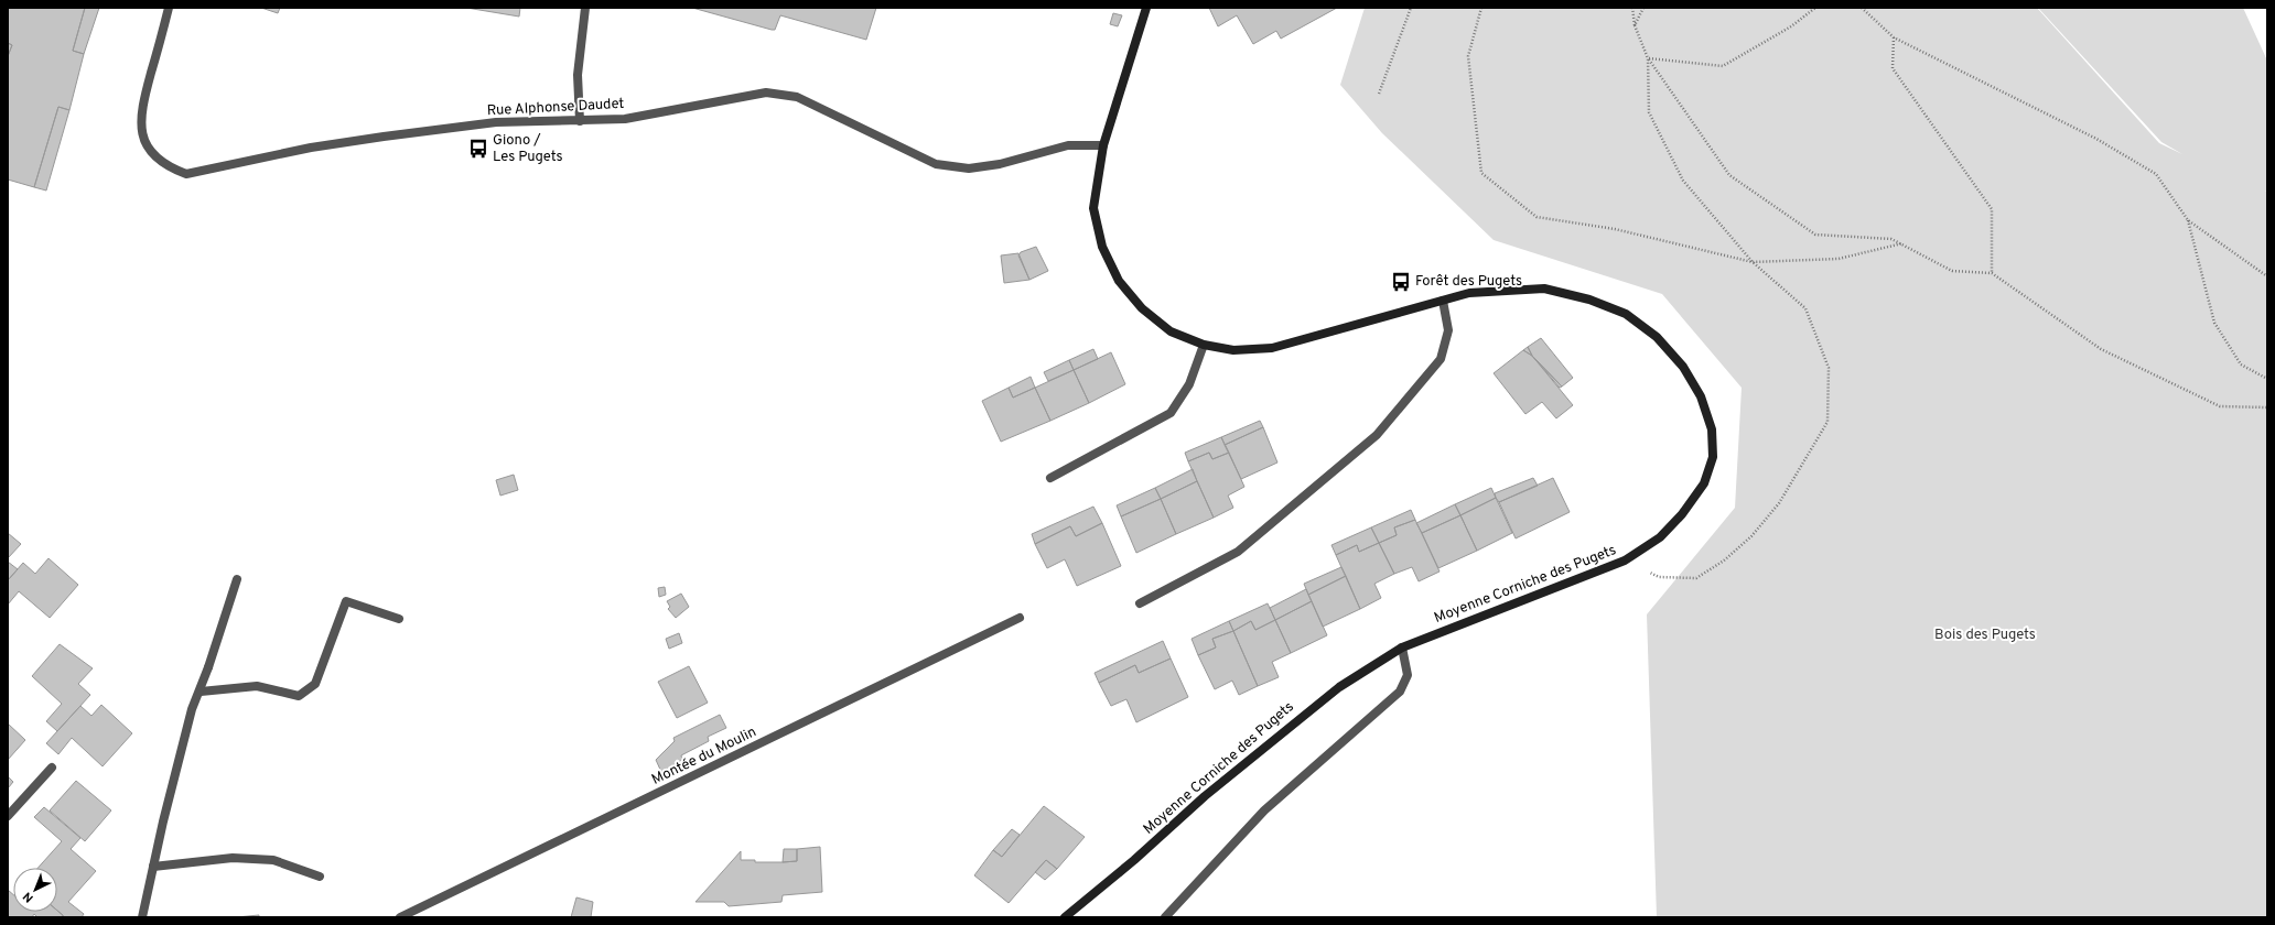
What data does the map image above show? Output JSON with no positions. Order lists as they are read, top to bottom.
{
  "streets": {
    "street": ["Rue Alphonse Daudet", "Moyenne Corniche des Pugets", "Montée du Moulin"]
  },
  "crossings": [
    ["Rue Alphonse Daudet", "Moyenne Corniche des Pugets"]
  ],
  "parks": ["Bois des Pugets"],
  "places": {
    "bus stop": ["Giono / Les Pugets", "Forêt des Pugets"]
  },
  "north": "bottom left"
}
